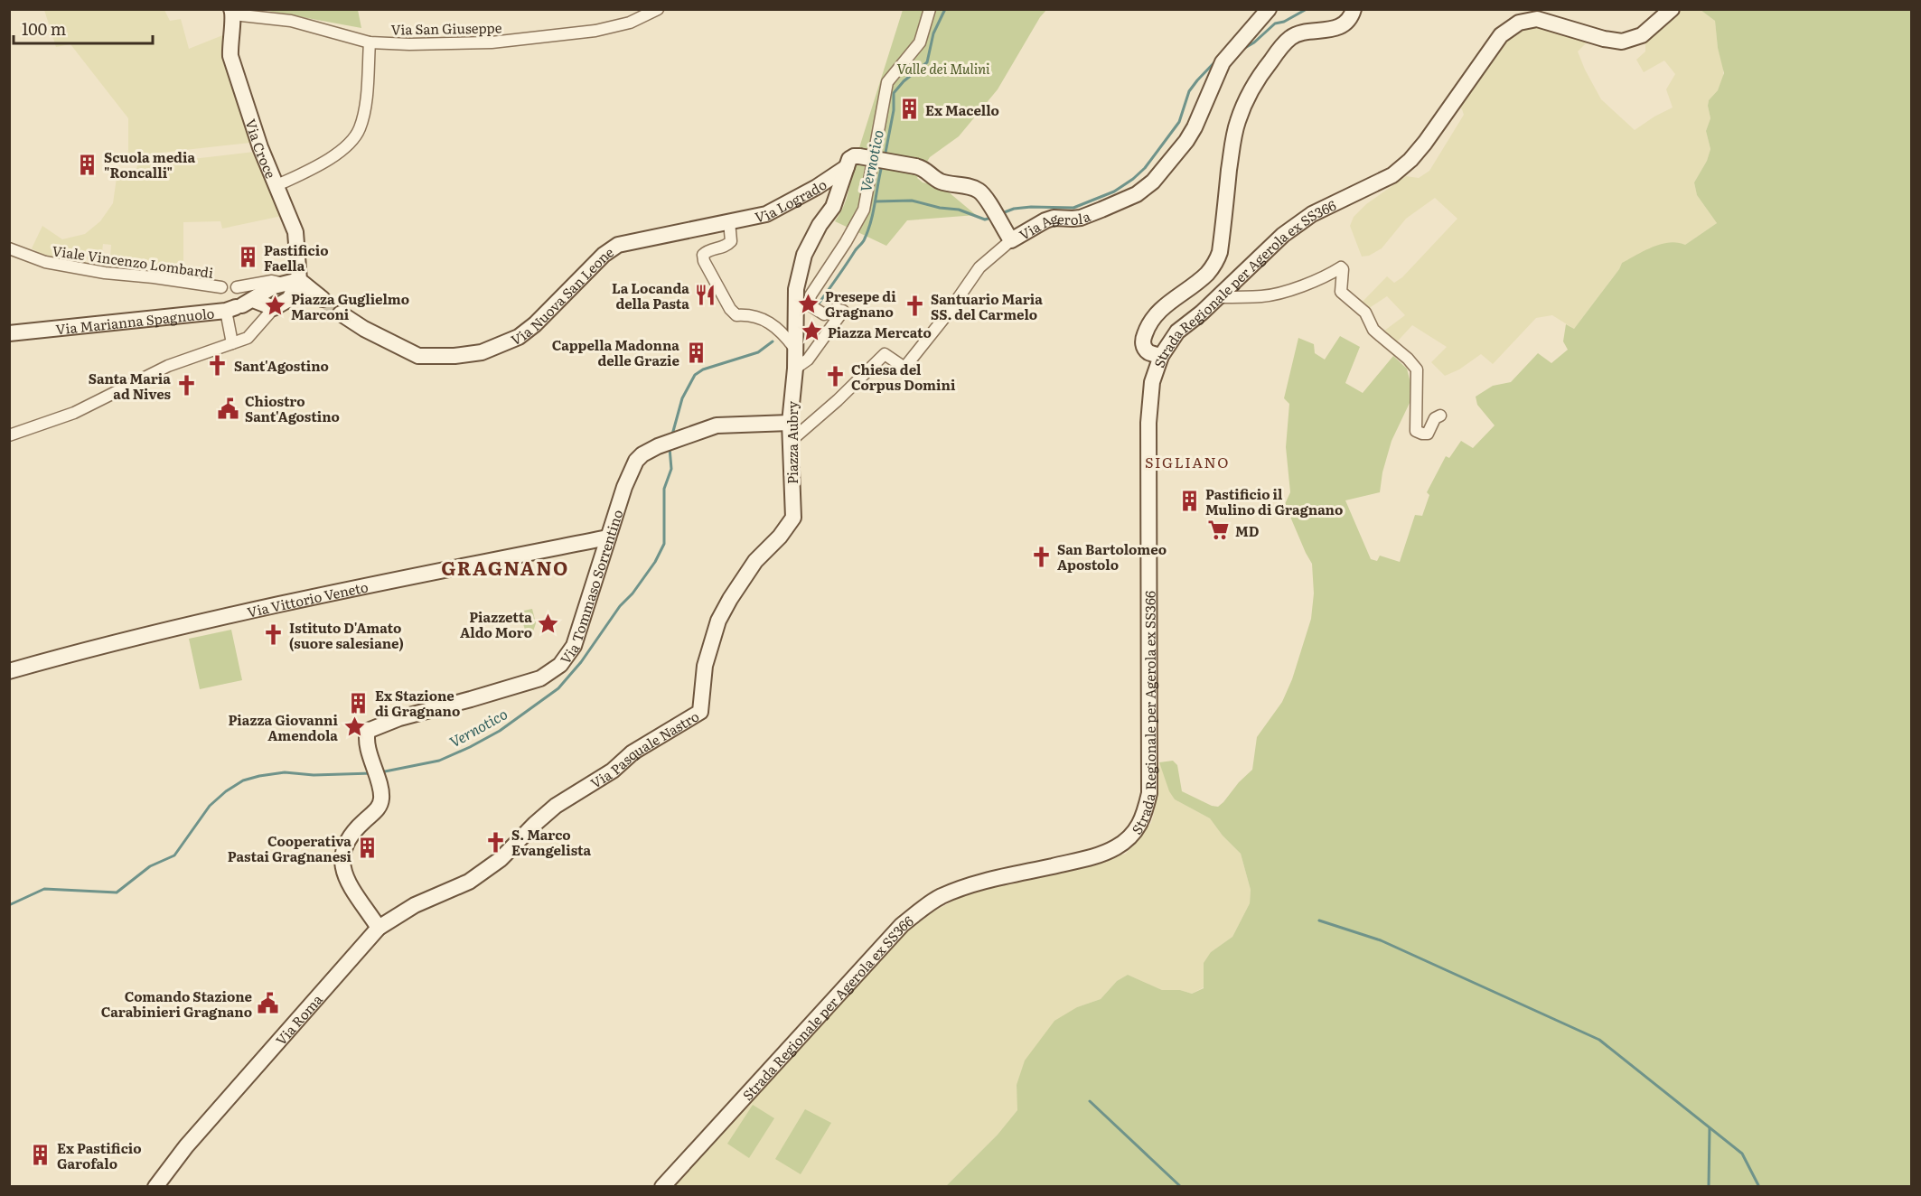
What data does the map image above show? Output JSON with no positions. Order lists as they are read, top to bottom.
{
  "streets": {
    "street": [
      "Via San Giuseppe",
      "Via Croce",
      "Via Logrado",
      "Via Agerola",
      "Viale Vincenzo Lombardi",
      "Strada Regionale per Agerola ex SS366",
      "Via Nuova San Leone",
      "Via Marianna Spagnuolo",
      "Piazza Aubry",
      "Via Tommaso Sorrentino",
      "Via Vittorio Veneto",
      "Via Pasquale Nastro",
      "Via Roma"
    ]
  },
  "crossings": [
    ["Via San Giuseppe", "Via Croce"],
    ["Via Logrado", "Via Agerola"],
    ["Via Logrado", "Via Nuova San Leone"],
    ["Piazza Aubry", "Via Tommaso Sorrentino"],
    ["Piazza Aubry", "Via Pasquale Nastro"],
    ["Via Tommaso Sorrentino", "Via Vittorio Veneto"],
    ["Via Tommaso Sorrentino", "Via Roma"],
    ["Via Pasquale Nastro", "Via Roma"]
  ],
  "districts": ["SIGLIANO", "GRAGNANO"],
  "water": ["Vernotico"],
  "parks": ["Valle dei Mulini"],
  "places": {
    "building": [
      "Ex Macello",
      "Scuola media \"Roncalli\"",
      "Pastificio Faella",
      "Cappella Madonna delle Grazie",
      "Pastificio il Mulino di Gragnano",
      "Ex Stazione di Gragnano",
      "Cooperativa Pastai Gragnanesi",
      "Ex Pastificio Garofalo"
    ],
    "restaurant": ["La Locanda della Pasta"],
    "place": [
      "Presepe di Gragnano",
      "Piazza Guglielmo Marconi",
      "Piazza Mercato",
      "Piazzetta Aldo Moro",
      "Piazza Giovanni Amendola"
    ],
    "church": [
      "Santuario Maria SS. del Carmelo",
      "Sant'Agostino",
      "Chiesa del Corpus Domini",
      "Santa Maria ad Nives",
      "San Bartolomeo Apostolo",
      "Istituto D'Amato (suore salesiane)",
      "S. Marco Evangelista"
    ],
    "public building": ["Chiostro Sant'Agostino", "Comando Stazione Carabinieri Gragnano"],
    "supermarket": ["MD"]
  },
  "scale_bar": "100 m"
}
